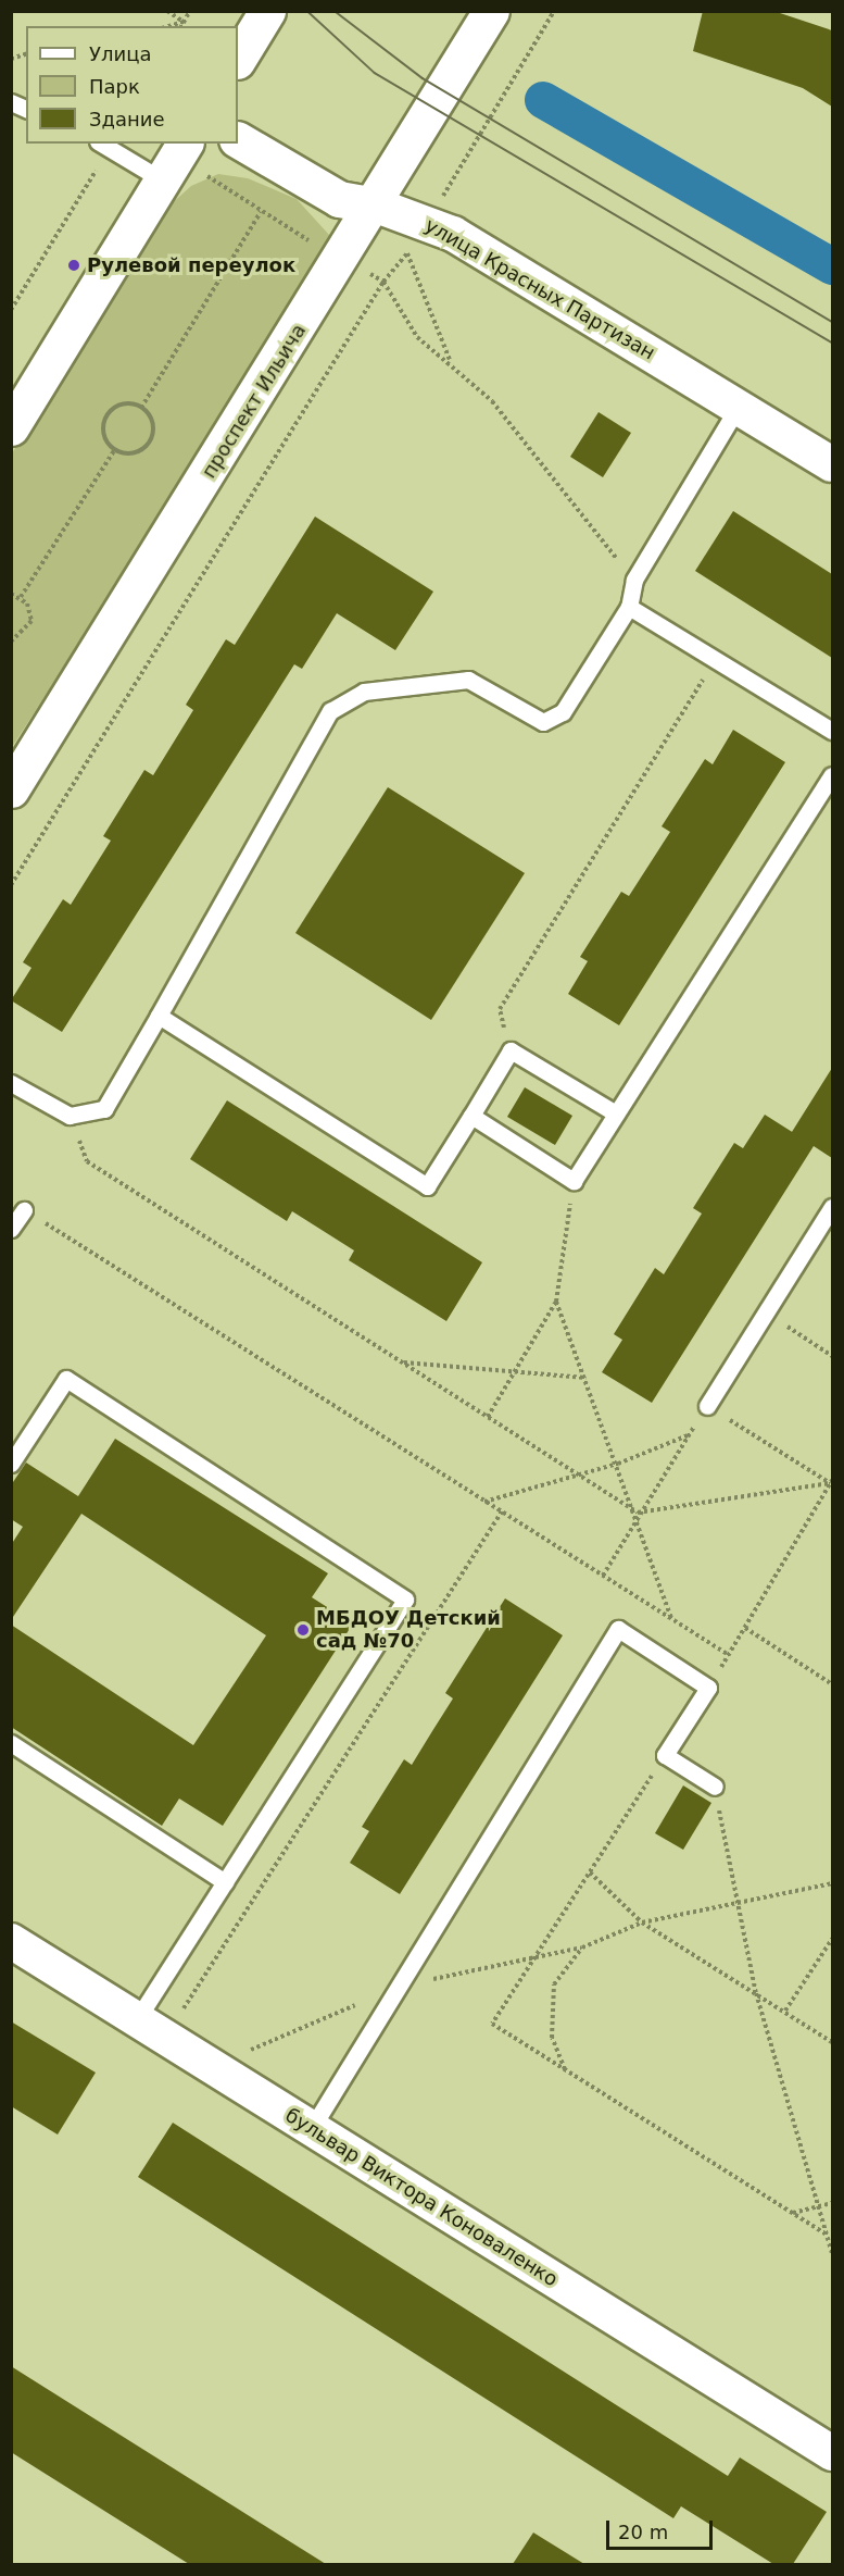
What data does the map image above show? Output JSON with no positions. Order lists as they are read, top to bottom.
{
  "streets": {
    "street": ["улица Красных Партизан", "проспект Ильича", "бульвар Виктора Коноваленко"]
  },
  "crossings": [
    ["улица Красных Партизан", "проспект Ильича"]
  ],
  "places": ["Рулевой переулок", "МБДОУ Детский сад №70"],
  "legend": ["Улица", "Парк", "Здание"],
  "scale_bar": "20 m"
}
